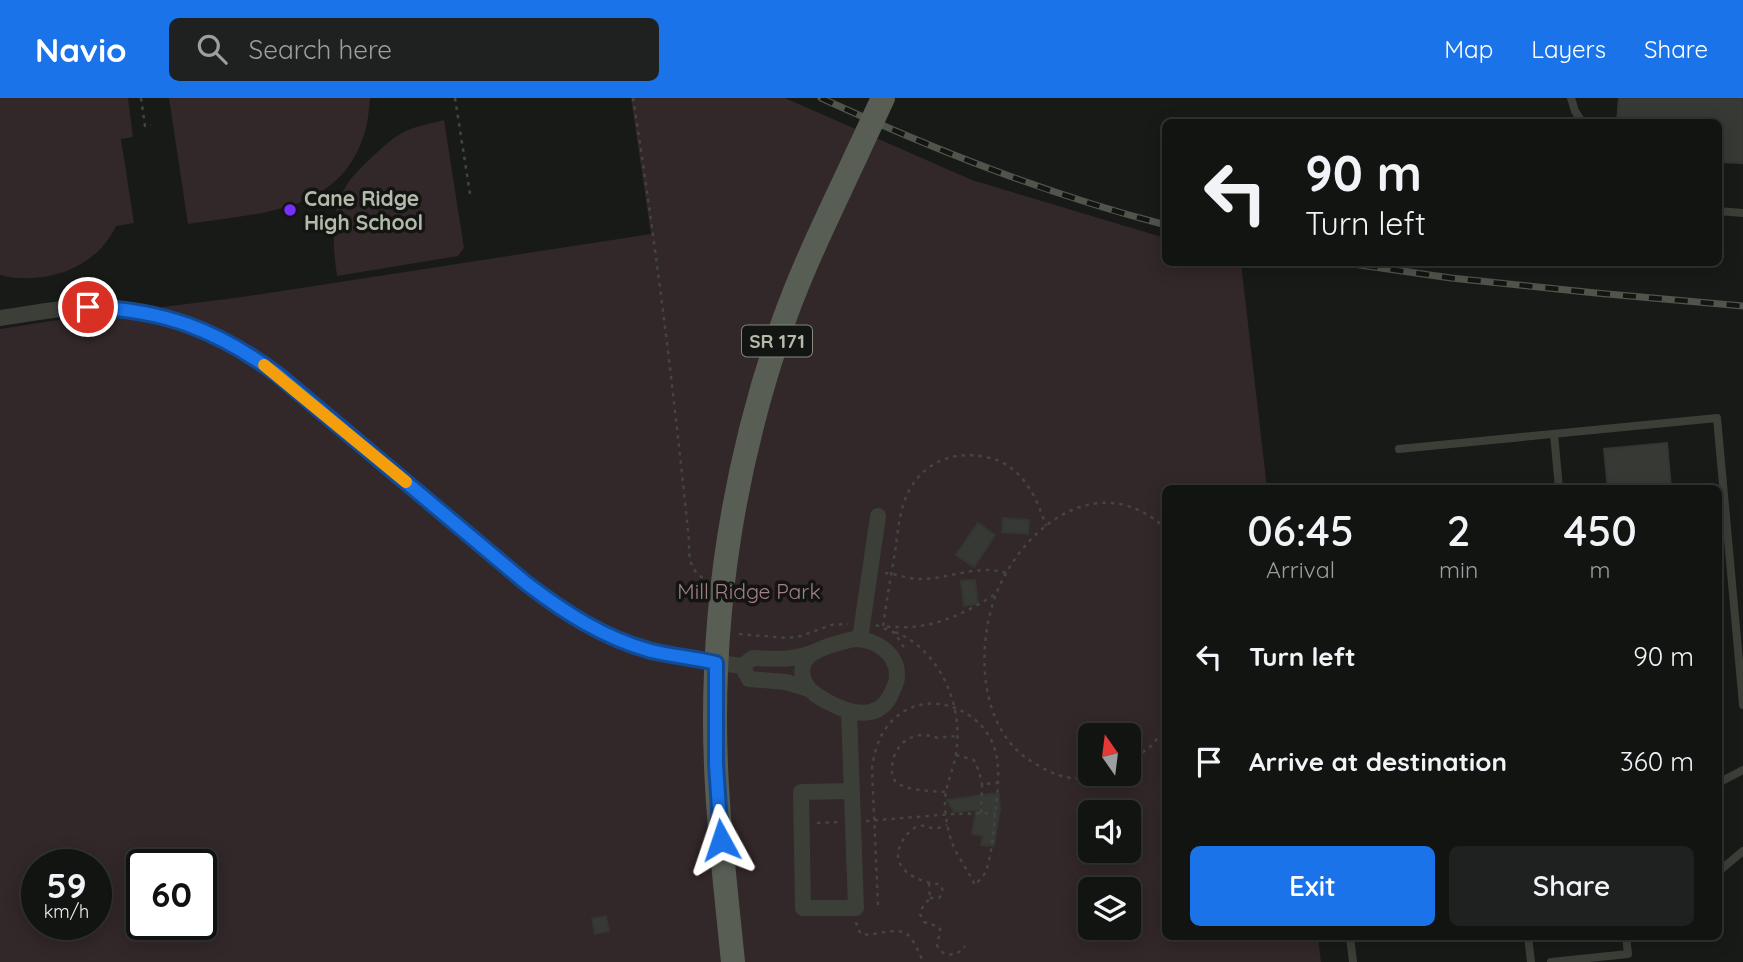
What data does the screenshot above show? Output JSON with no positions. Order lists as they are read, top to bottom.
{
  "streets": {
    "main road": ["SR 171"]
  },
  "parks": ["Mill Ridge Park"],
  "places": ["Cane Ridge High School"],
  "north": "top",
  "page": {
    "header": "Navio",
    "search": "Search here",
    "nav": ["Map", "Layers", "Share"],
    "turn": ["90 m", "Turn left"],
    "eta": [
      "06:45",
      "Arrival",
      "2",
      "min",
      "450",
      "m"
    ],
    "list": [
      {
        "name": "Turn left",
        "value": "90 m"
      },
      {
        "name": "Arrive at destination",
        "value": "360 m"
      }
    ],
    "buttons": ["Exit", "Share"],
    "speed": "59 km/h",
    "limit": "60"
  }
}
